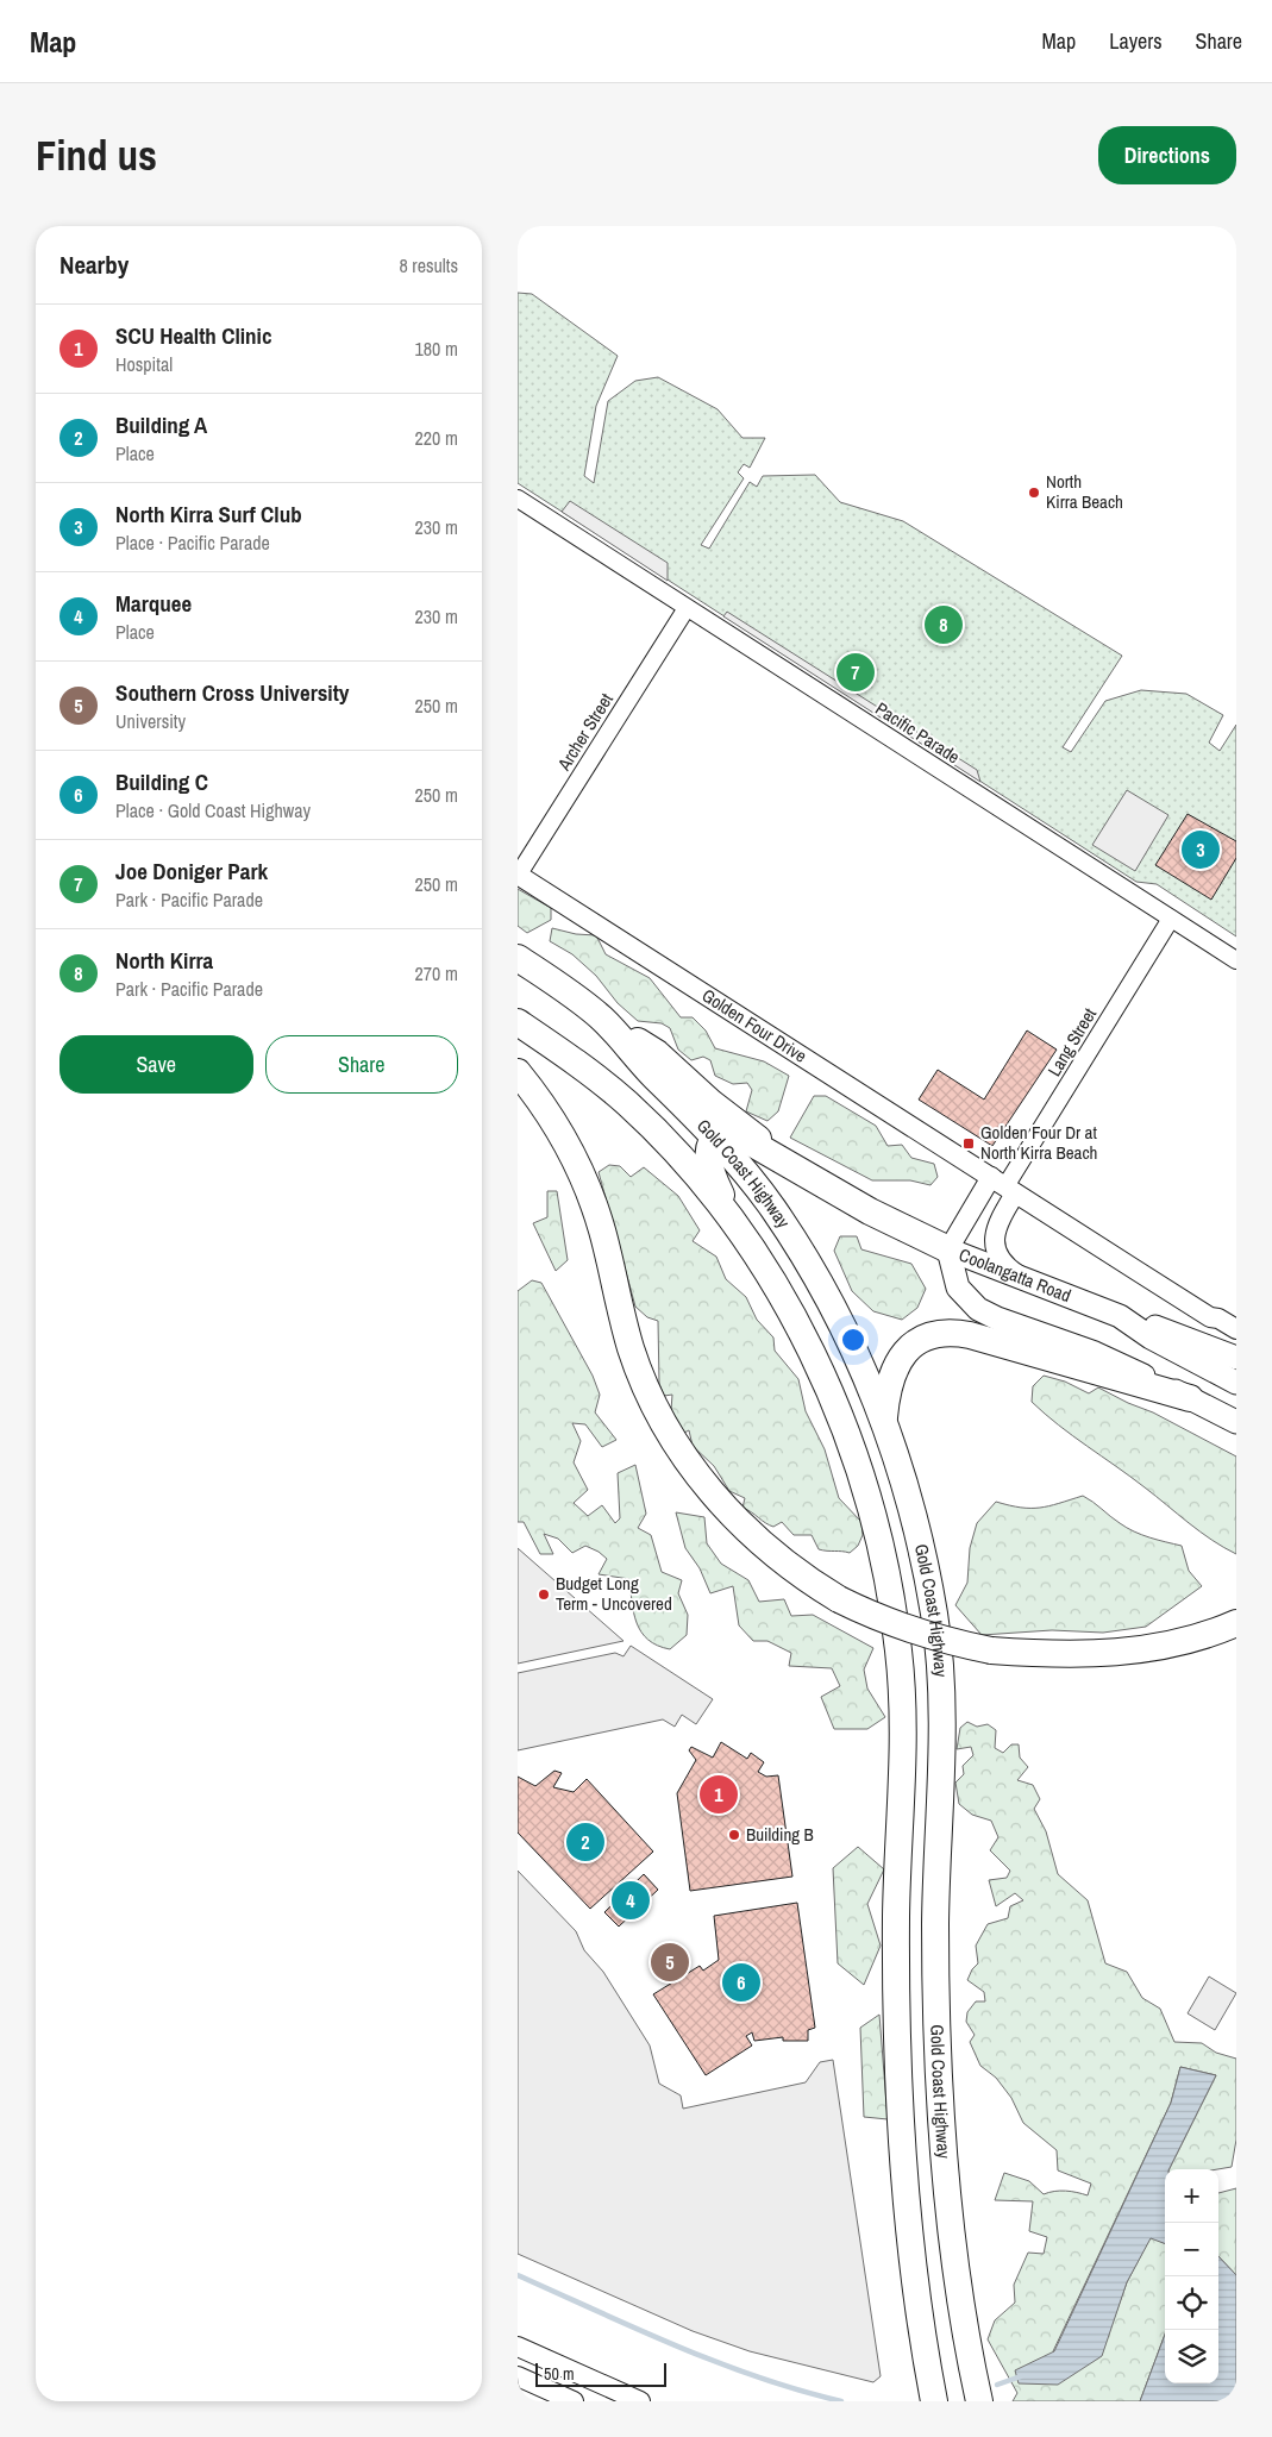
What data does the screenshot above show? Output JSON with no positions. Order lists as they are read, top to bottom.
{
  "streets": {
    "highway": ["Gold Coast Highway"],
    "main road": ["Coolangatta Road"],
    "street": [
      "Archer Street",
      "Pacific Parade",
      "Golden Four Drive",
      "Lang Street"
    ]
  },
  "crossings": [
    ["Archer Street", "Pacific Parade"],
    ["Archer Street", "Golden Four Drive"],
    ["Pacific Parade", "Lang Street"],
    ["Golden Four Drive", "Lang Street"]
  ],
  "places": {
    "other": ["North Kirra Beach", "Budget Long Term - Uncovered", "Building B"],
    "transit": ["Golden Four Dr at North Kirra Beach"]
  },
  "scale_bar": "50 m",
  "page": {
    "header": "Map",
    "nav": ["Map", "Layers", "Share"],
    "buttons": [
      "Directions",
      ["Save", "Share"]
    ],
    "title": "Find us",
    "heading": ["Nearby", "8 results"],
    "list": [
      {
        "mark": "1",
        "name": "SCU Health Clinic",
        "note": "Hospital",
        "value": "180 m"
      },
      {
        "mark": "2",
        "name": "Building A",
        "note": "Place",
        "value": "220 m"
      },
      {
        "mark": "3",
        "name": "North Kirra Surf Club",
        "note": "Place · Pacific Parade",
        "value": "230 m"
      },
      {
        "mark": "4",
        "name": "Marquee",
        "note": "Place",
        "value": "230 m"
      },
      {
        "mark": "5",
        "name": "Southern Cross University",
        "note": "University",
        "value": "250 m"
      },
      {
        "mark": "6",
        "name": "Building C",
        "note": "Place · Gold Coast Highway",
        "value": "250 m"
      },
      {
        "mark": "7",
        "name": "Joe Doniger Park",
        "note": "Park · Pacific Parade",
        "value": "250 m"
      },
      {
        "mark": "8",
        "name": "North Kirra",
        "note": "Park · Pacific Parade",
        "value": "270 m"
      }
    ],
    "pins": [
      "8",
      "7",
      "3",
      "1",
      "2",
      "4",
      "5",
      "6"
    ],
    "map_buttons": ["+", "−"],
    "scale": "50 m"
  }
}
